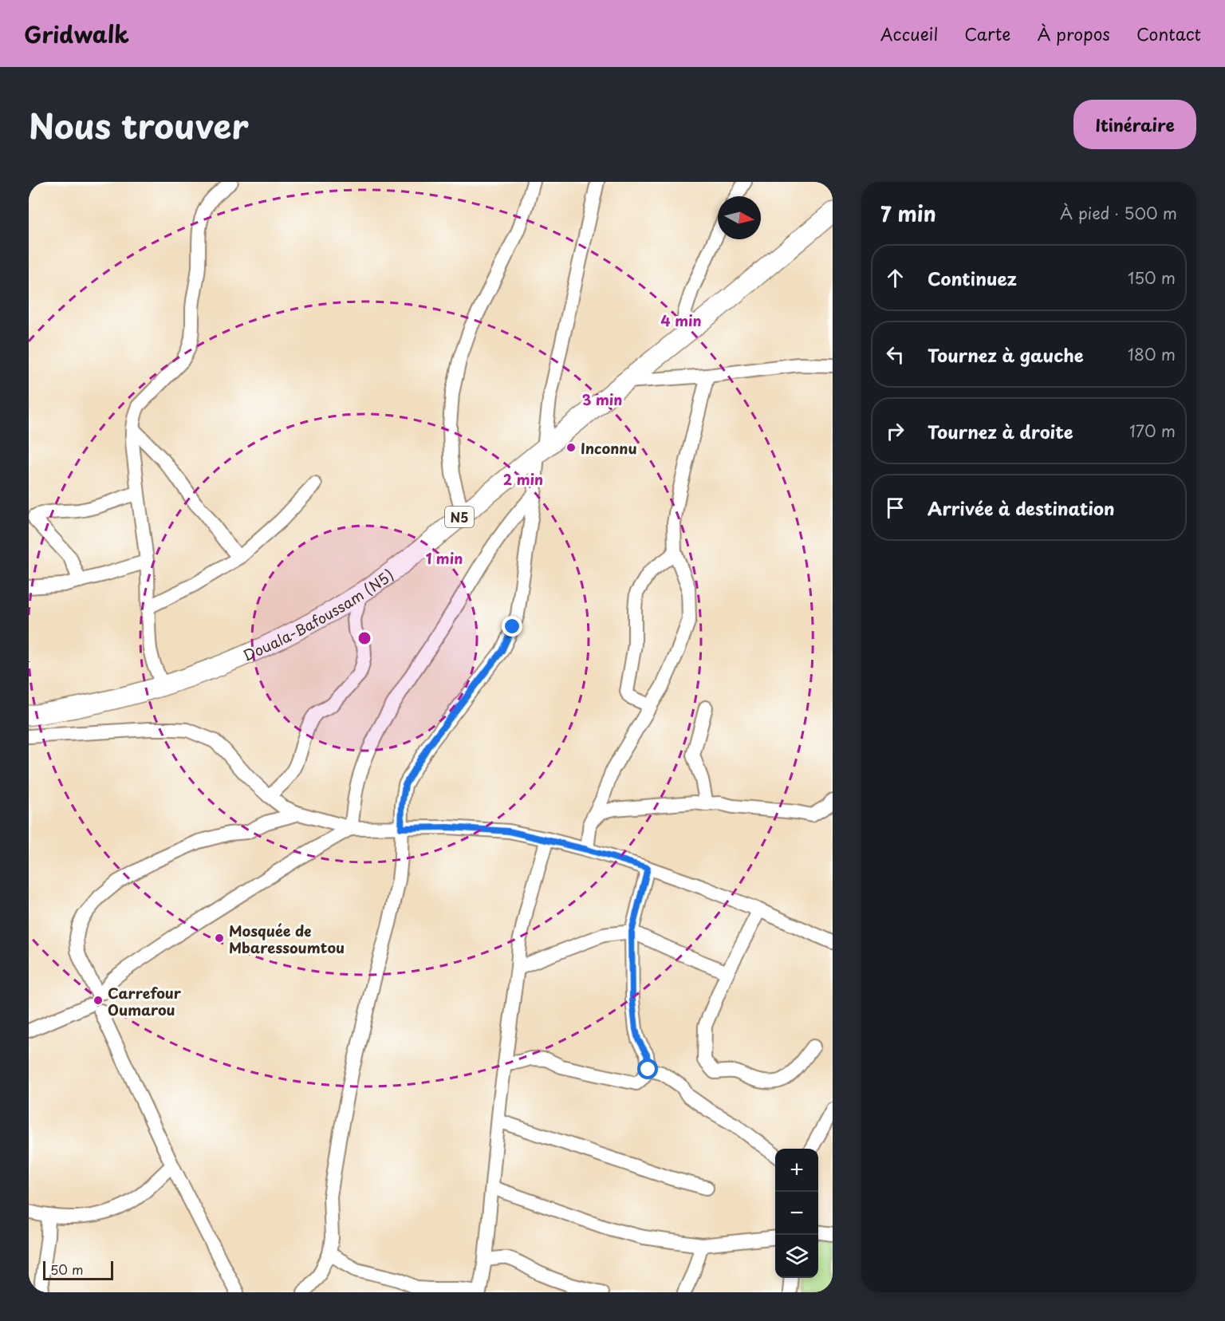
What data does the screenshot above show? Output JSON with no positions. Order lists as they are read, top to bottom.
{
  "streets": {
    "highway": ["N5", "Douala-Bafoussam (N5)"]
  },
  "places": ["Inconnu", "Mosquée de Mbaressoumtou", "Carrefour Oumarou"],
  "scale_bar": "50 m",
  "north": "right",
  "page": {
    "header": "Gridwalk",
    "nav": [
      "Accueil",
      "Carte",
      "À propos",
      "Contact"
    ],
    "title": "Nous trouver",
    "buttons": "Itinéraire",
    "heading": ["7 min", "À pied · 500 m"],
    "list": [
      ["Continuez", "150 m"],
      ["Tournez à gauche", "180 m"],
      ["Tournez à droite", "170 m"],
      "Arrivée à destination"
    ],
    "map_buttons": ["+", "−"],
    "scale": "50 m"
  },
  "rings": [
    "4 min",
    "3 min",
    "2 min",
    "1 min"
  ]
}
